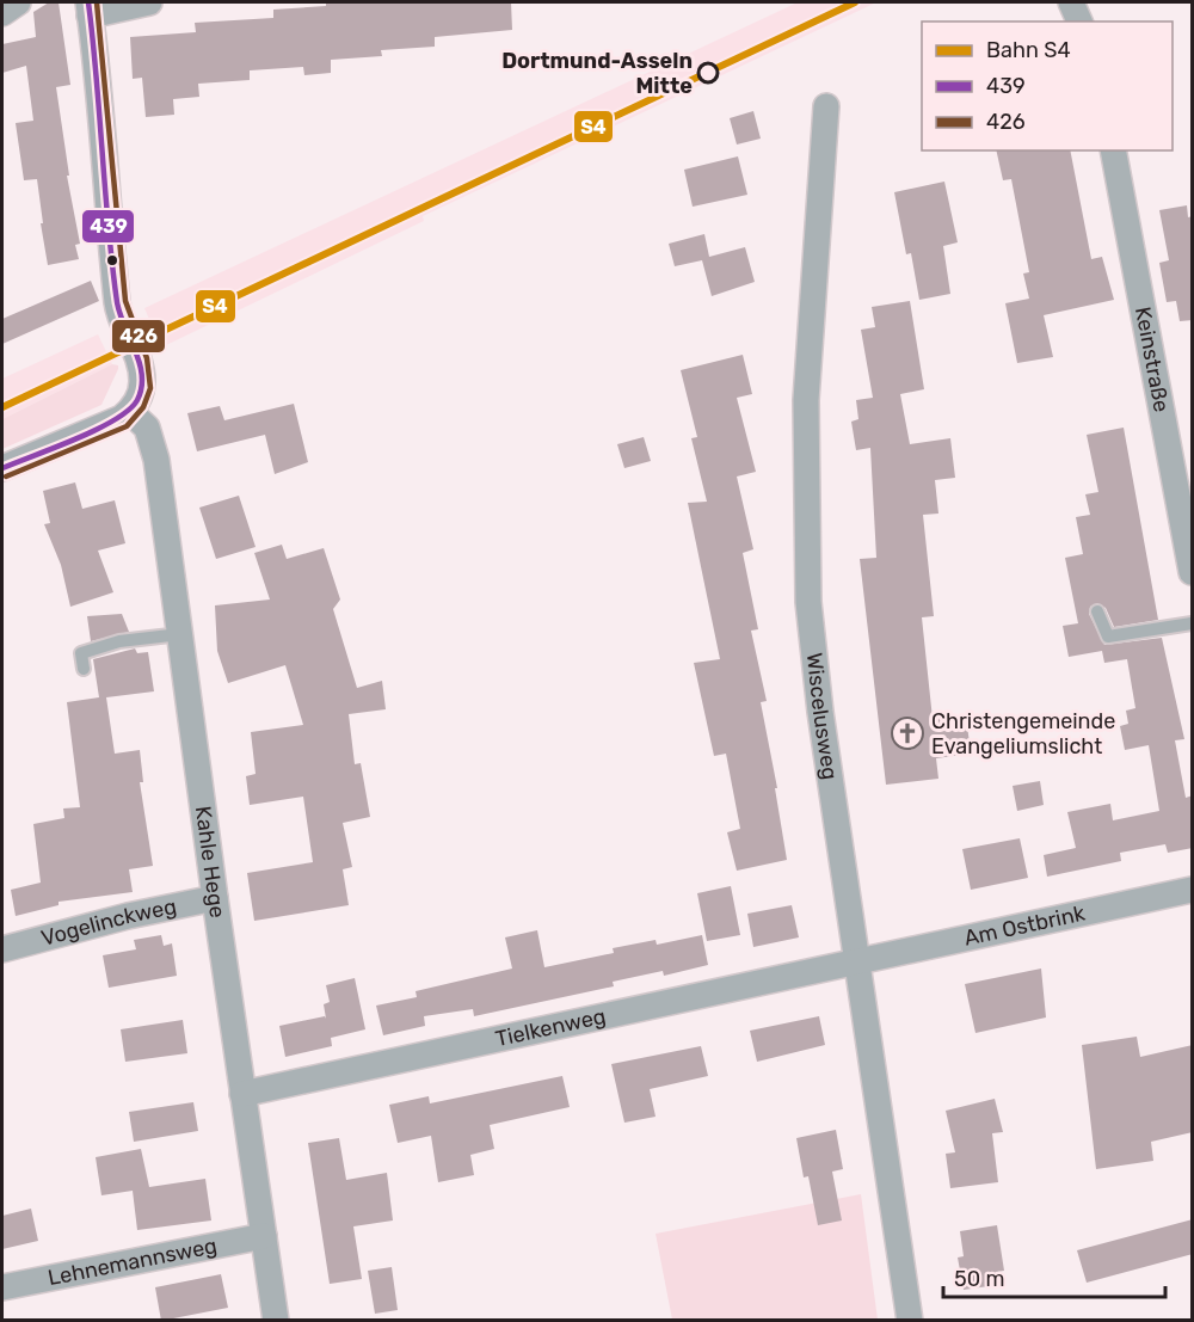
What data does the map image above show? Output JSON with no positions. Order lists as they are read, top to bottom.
{
  "streets": {
    "street": [
      "Keinstraße",
      "Wiscelusweg",
      "Kahle Hege",
      "Vogelinckweg",
      "Am Ostbrink",
      "Tielkenweg",
      "Lehnemannsweg"
    ]
  },
  "crossings": [
    ["Wiscelusweg", "Am Ostbrink"],
    ["Wiscelusweg", "Tielkenweg"],
    ["Kahle Hege", "Vogelinckweg"],
    ["Kahle Hege", "Tielkenweg"],
    ["Kahle Hege", "Lehnemannsweg"],
    ["Am Ostbrink", "Tielkenweg"]
  ],
  "places": {
    "other": ["Dortmund-Asseln Mitte"],
    "church": ["Christengemeinde Evangeliumslicht"]
  },
  "lines": ["rail line S4", "transit line 439", "transit line 426"],
  "legend": ["Bahn S4", "439", "426"],
  "scale_bar": "50 m"
}
